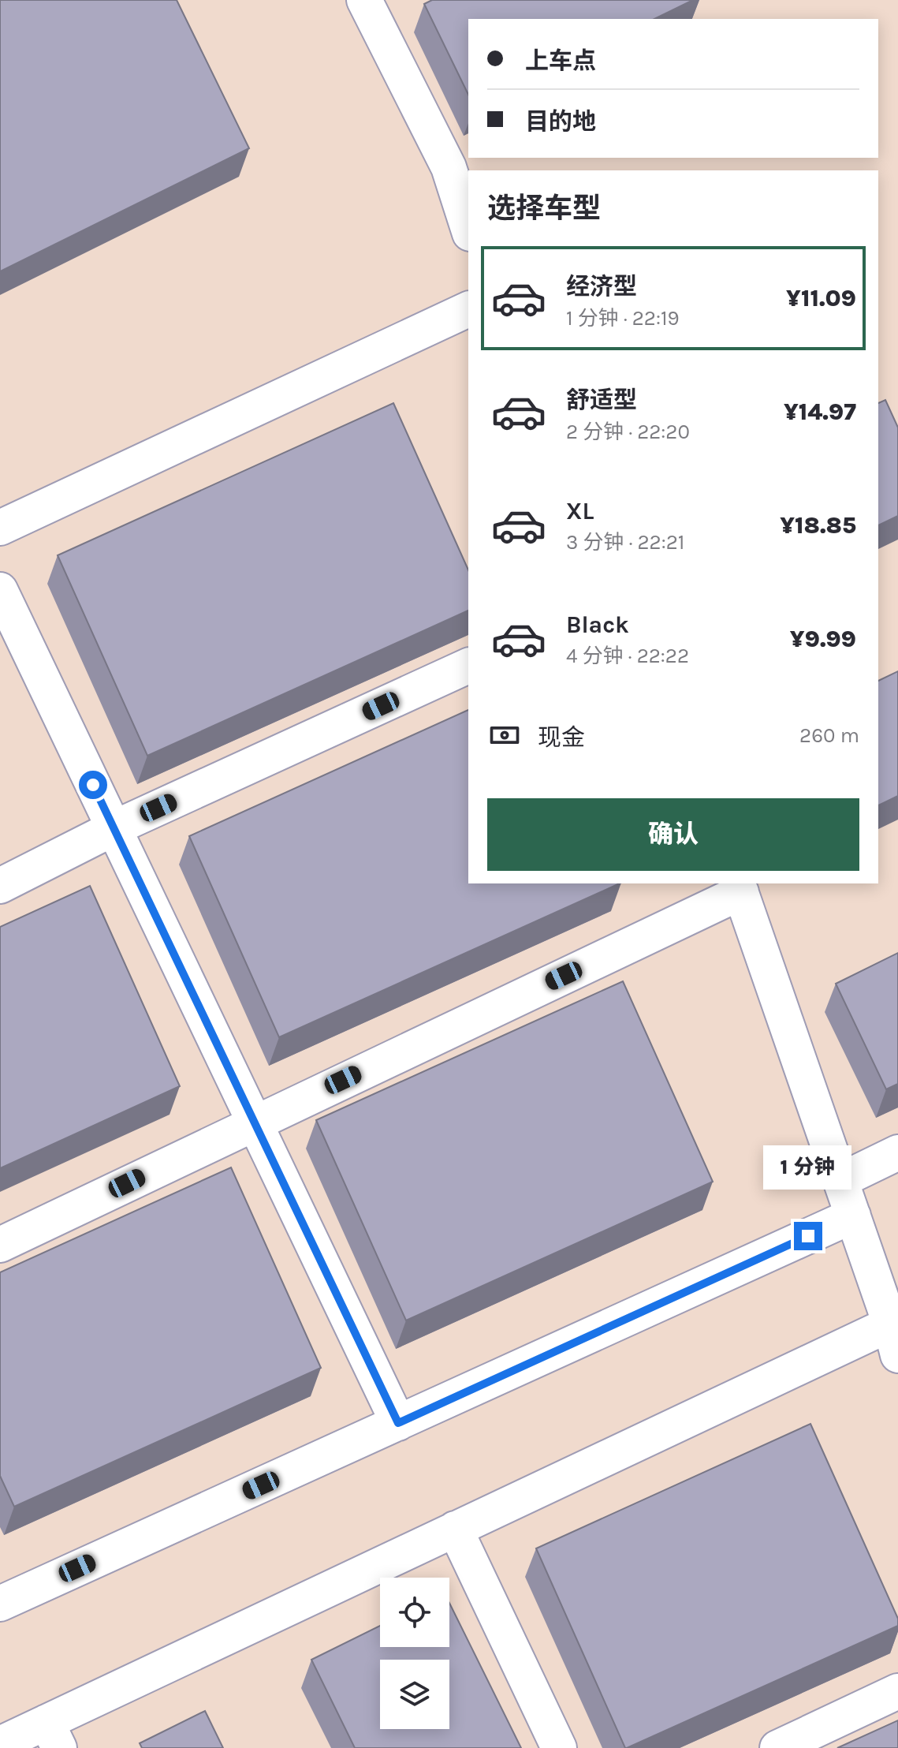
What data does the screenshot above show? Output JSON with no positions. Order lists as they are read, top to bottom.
{
  "page": {
    "banner": ["上车点", "目的地"],
    "heading": "选择车型",
    "list": [
      {
        "name": "经济型",
        "note": "1 分钟 · 22:19",
        "value": "¥11.09"
      },
      {
        "name": "舒适型",
        "note": "2 分钟 · 22:20",
        "value": "¥14.97"
      },
      {
        "name": "XL",
        "note": "3 分钟 · 22:21",
        "value": "¥18.85"
      },
      {
        "name": "Black",
        "note": "4 分钟 · 22:22",
        "value": "¥9.99"
      }
    ],
    "pay": ["现金", "260 m"],
    "buttons": "确认",
    "bubble": "1 分钟"
  }
}
